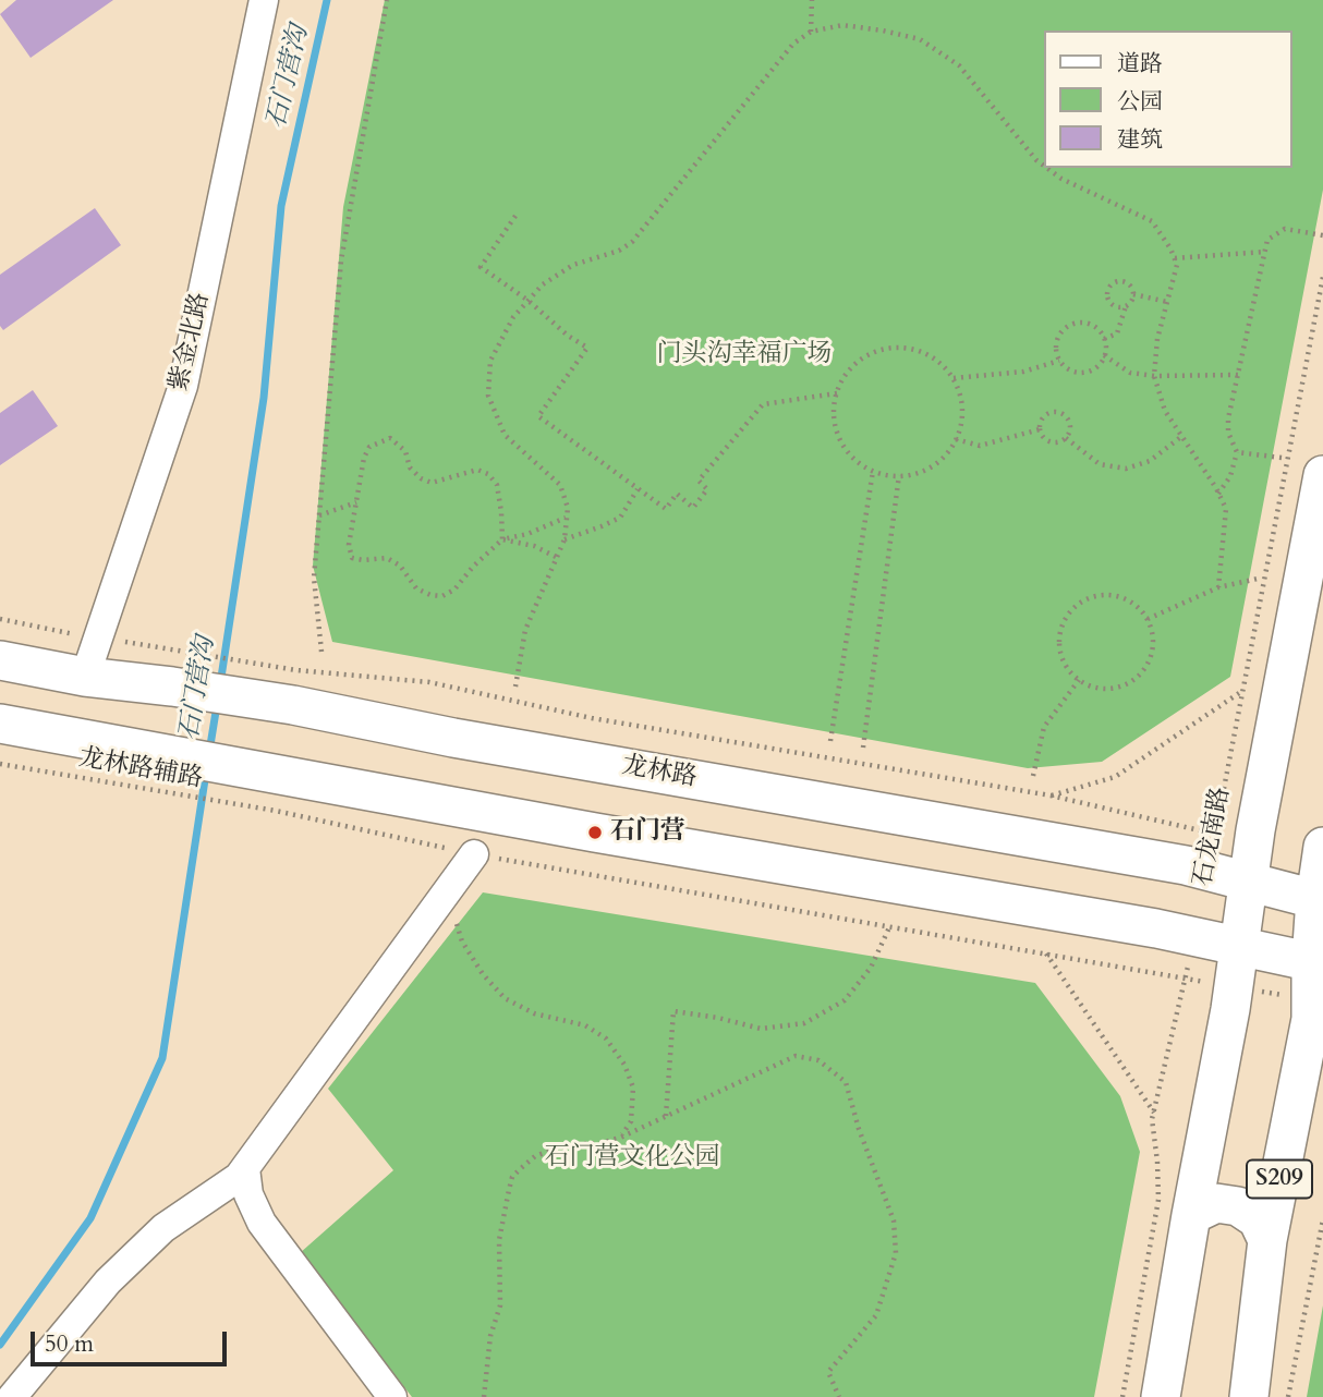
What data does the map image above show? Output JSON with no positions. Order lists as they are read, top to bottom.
{
  "streets": {
    "main road": ["龙林路", "石龙南路", "S209"],
    "street": ["紫金北路"],
    "path": ["龙林路辅路"]
  },
  "crossings": [
    ["紫金北路", "龙林路"],
    ["龙林路", "石龙南路"],
    ["龙林路", "S209"]
  ],
  "water": ["石门营沟"],
  "parks": ["门头沟幸福广场", "石门营文化公园"],
  "places": ["石门营"],
  "legend": ["道路", "公园", "建筑"],
  "scale_bar": "50 m"
}
